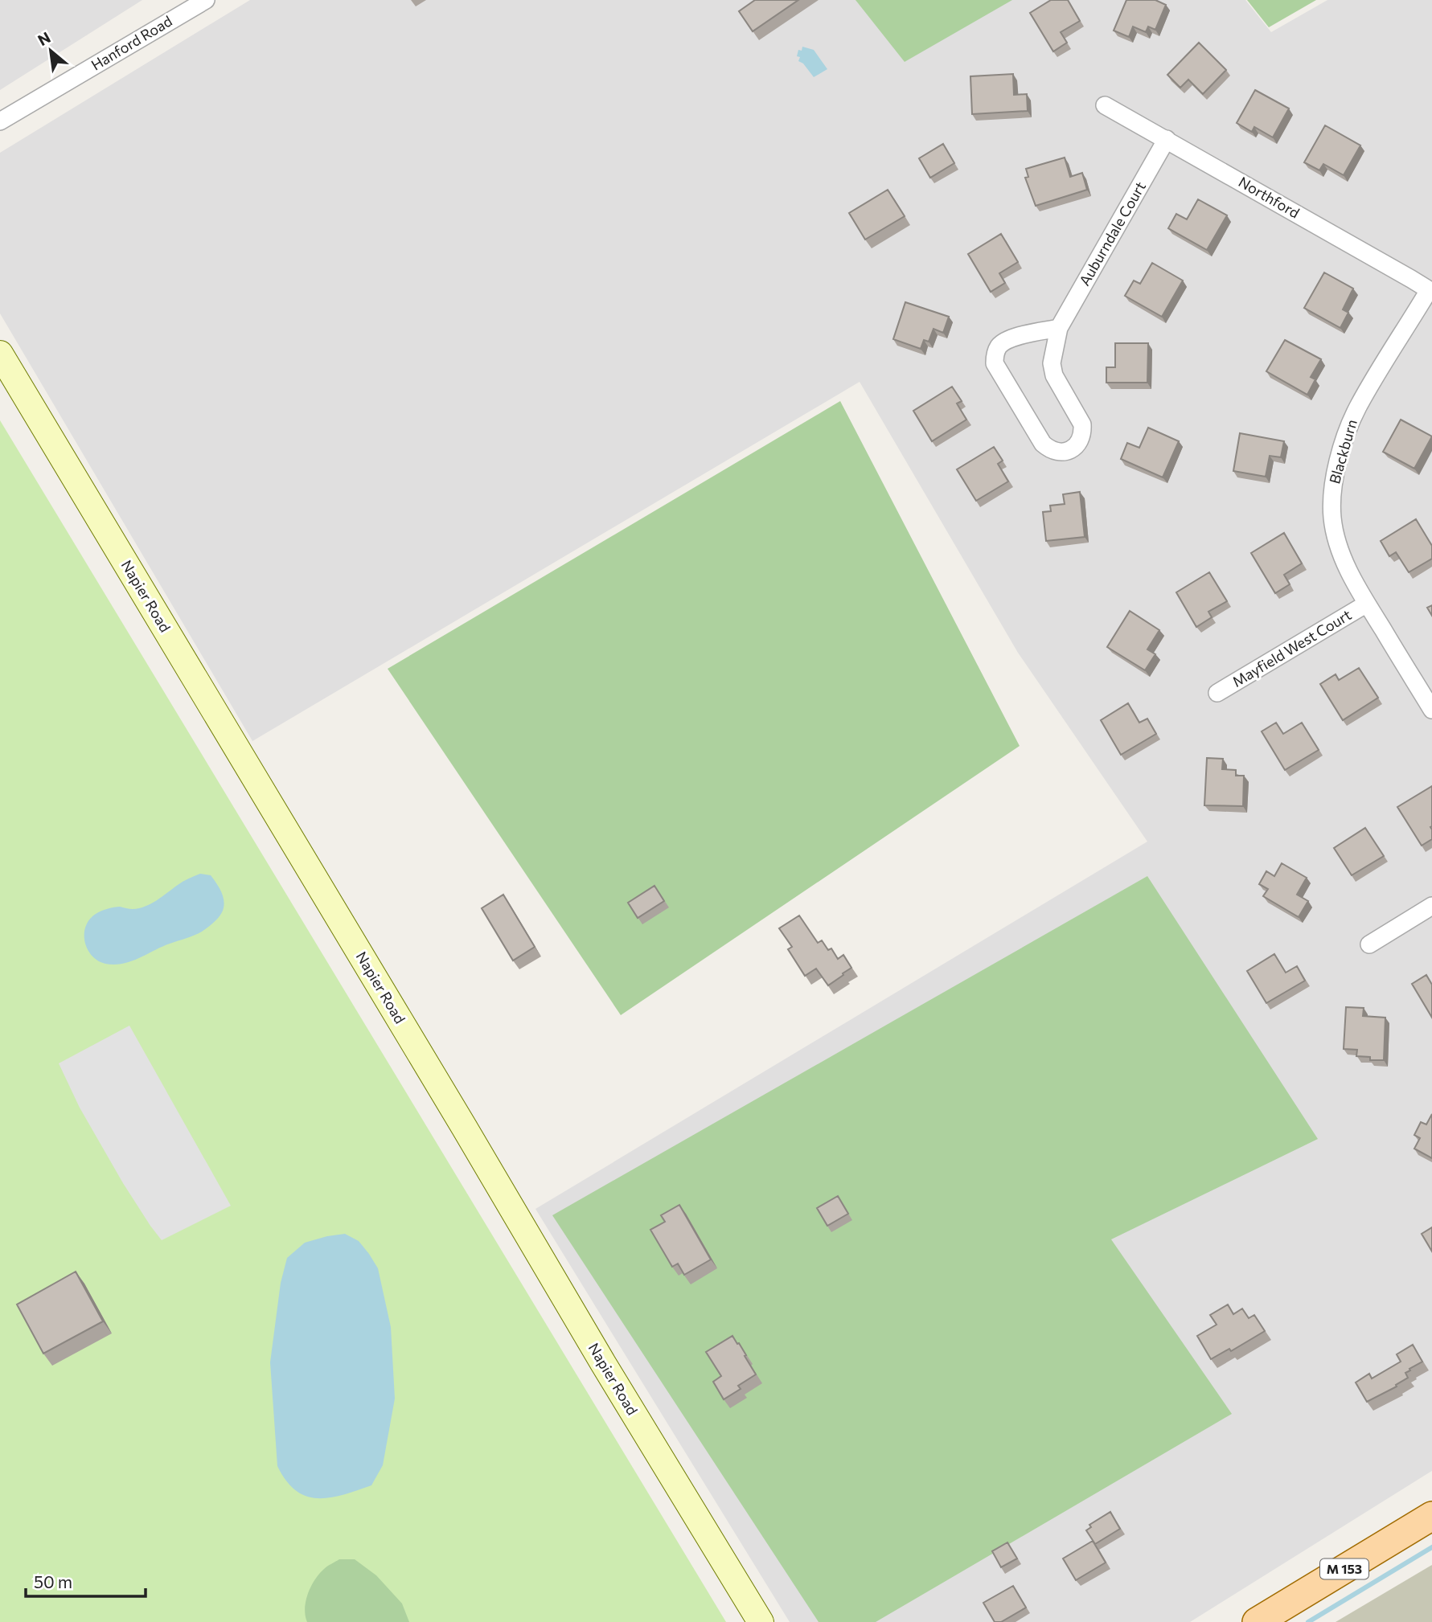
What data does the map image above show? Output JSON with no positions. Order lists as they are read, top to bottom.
{
  "streets": {
    "main road": ["M 153"],
    "street": [
      "Hanford Road",
      "Northford",
      "Auburndale Court",
      "Blackburn",
      "Napier Road",
      "Mayfield West Court"
    ]
  },
  "crossings": [
    ["Northford", "Auburndale Court"],
    ["Northford", "Blackburn"],
    ["Blackburn", "Mayfield West Court"]
  ],
  "scale_bar": "50 m",
  "north": "top left"
}
